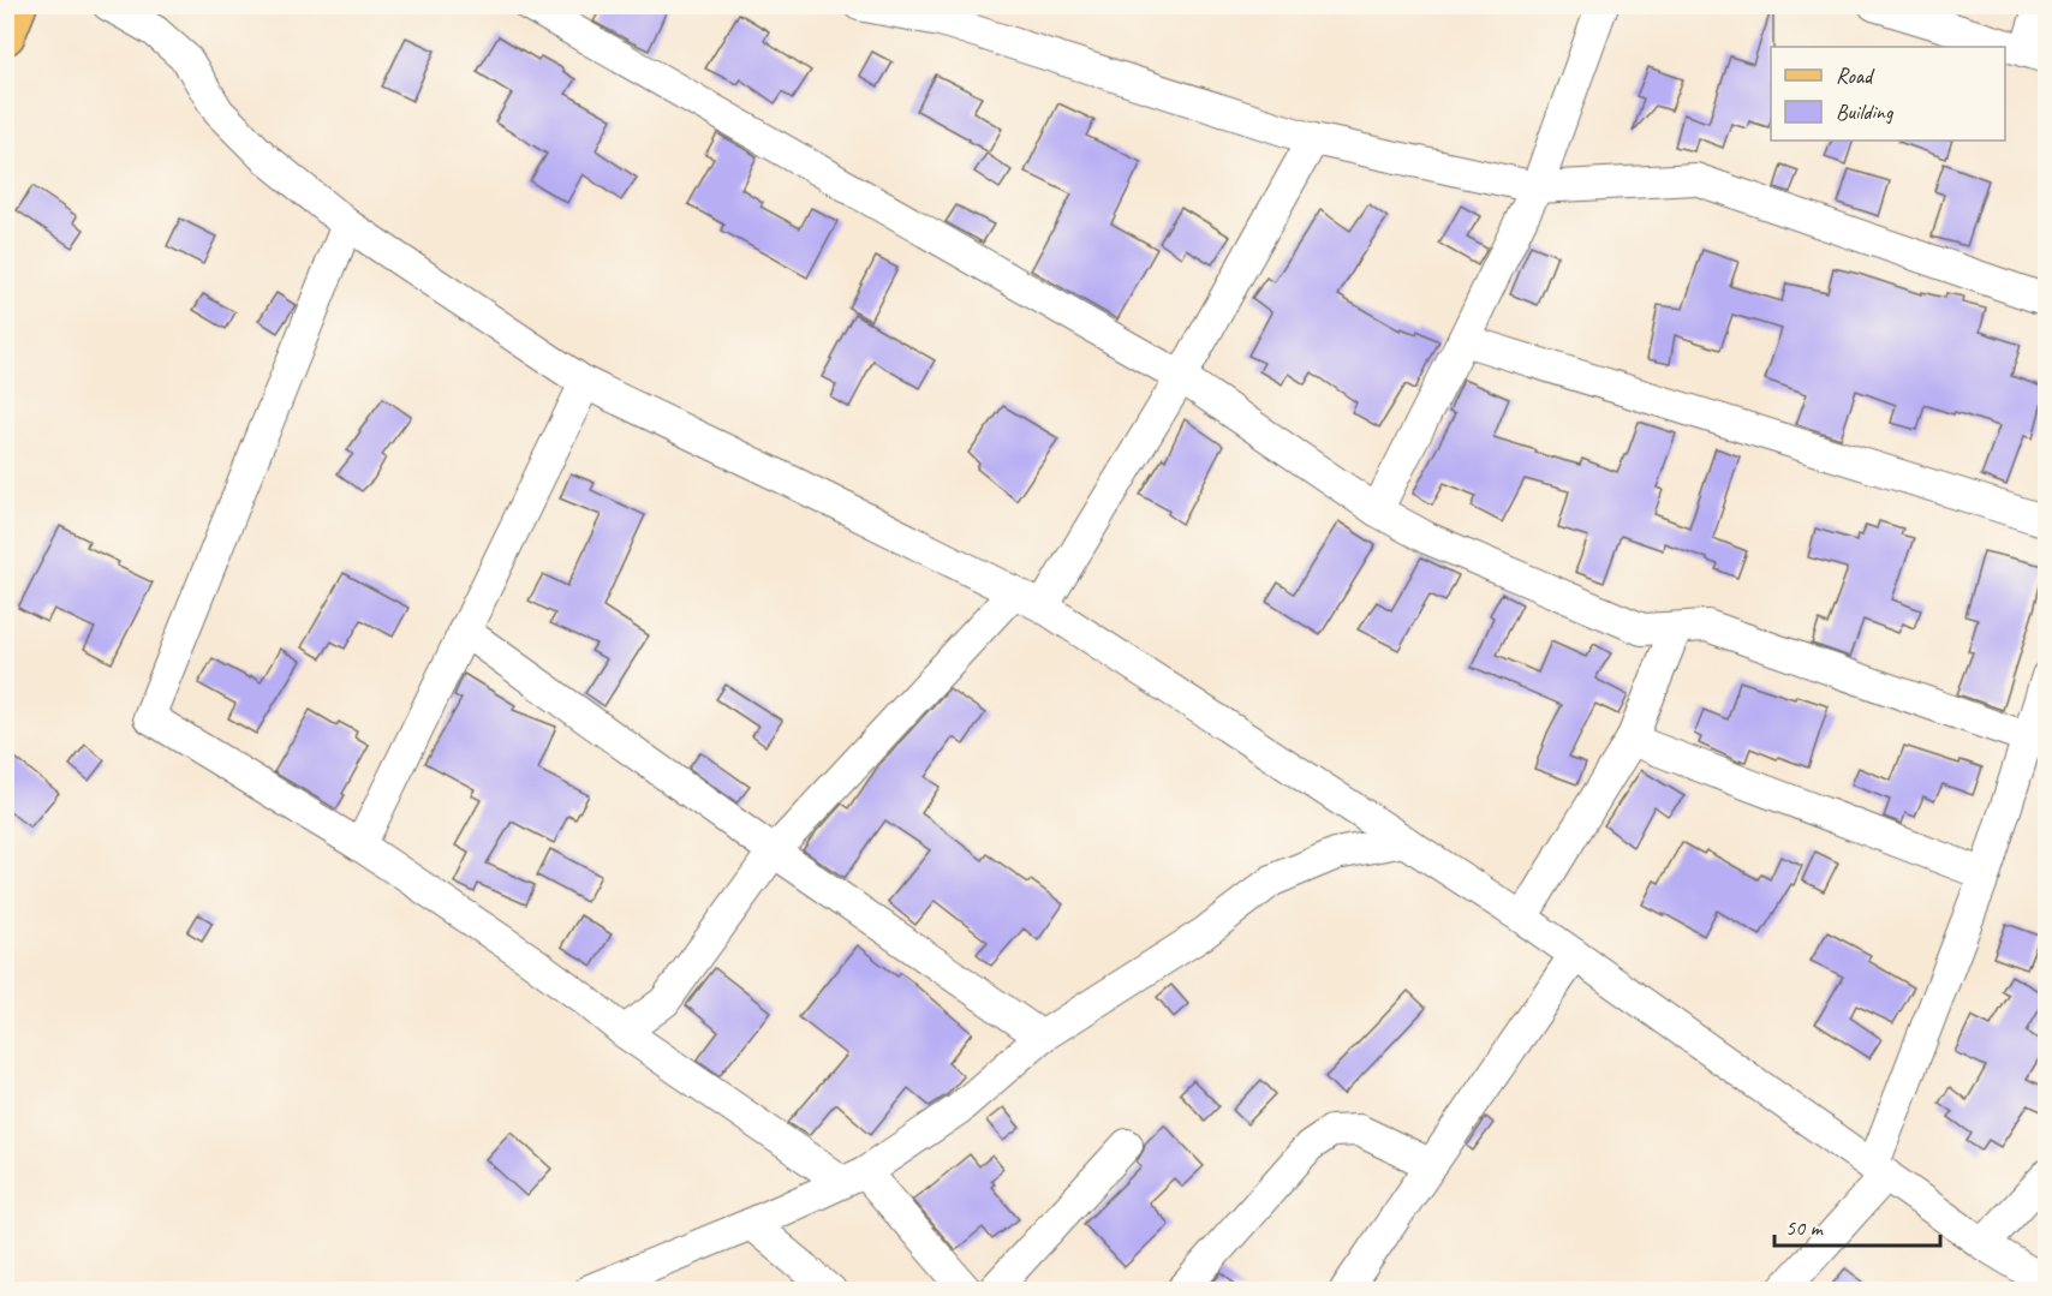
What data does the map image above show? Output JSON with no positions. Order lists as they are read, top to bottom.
{
  "legend": ["Road", "Building"],
  "scale_bar": "50 m"
}
